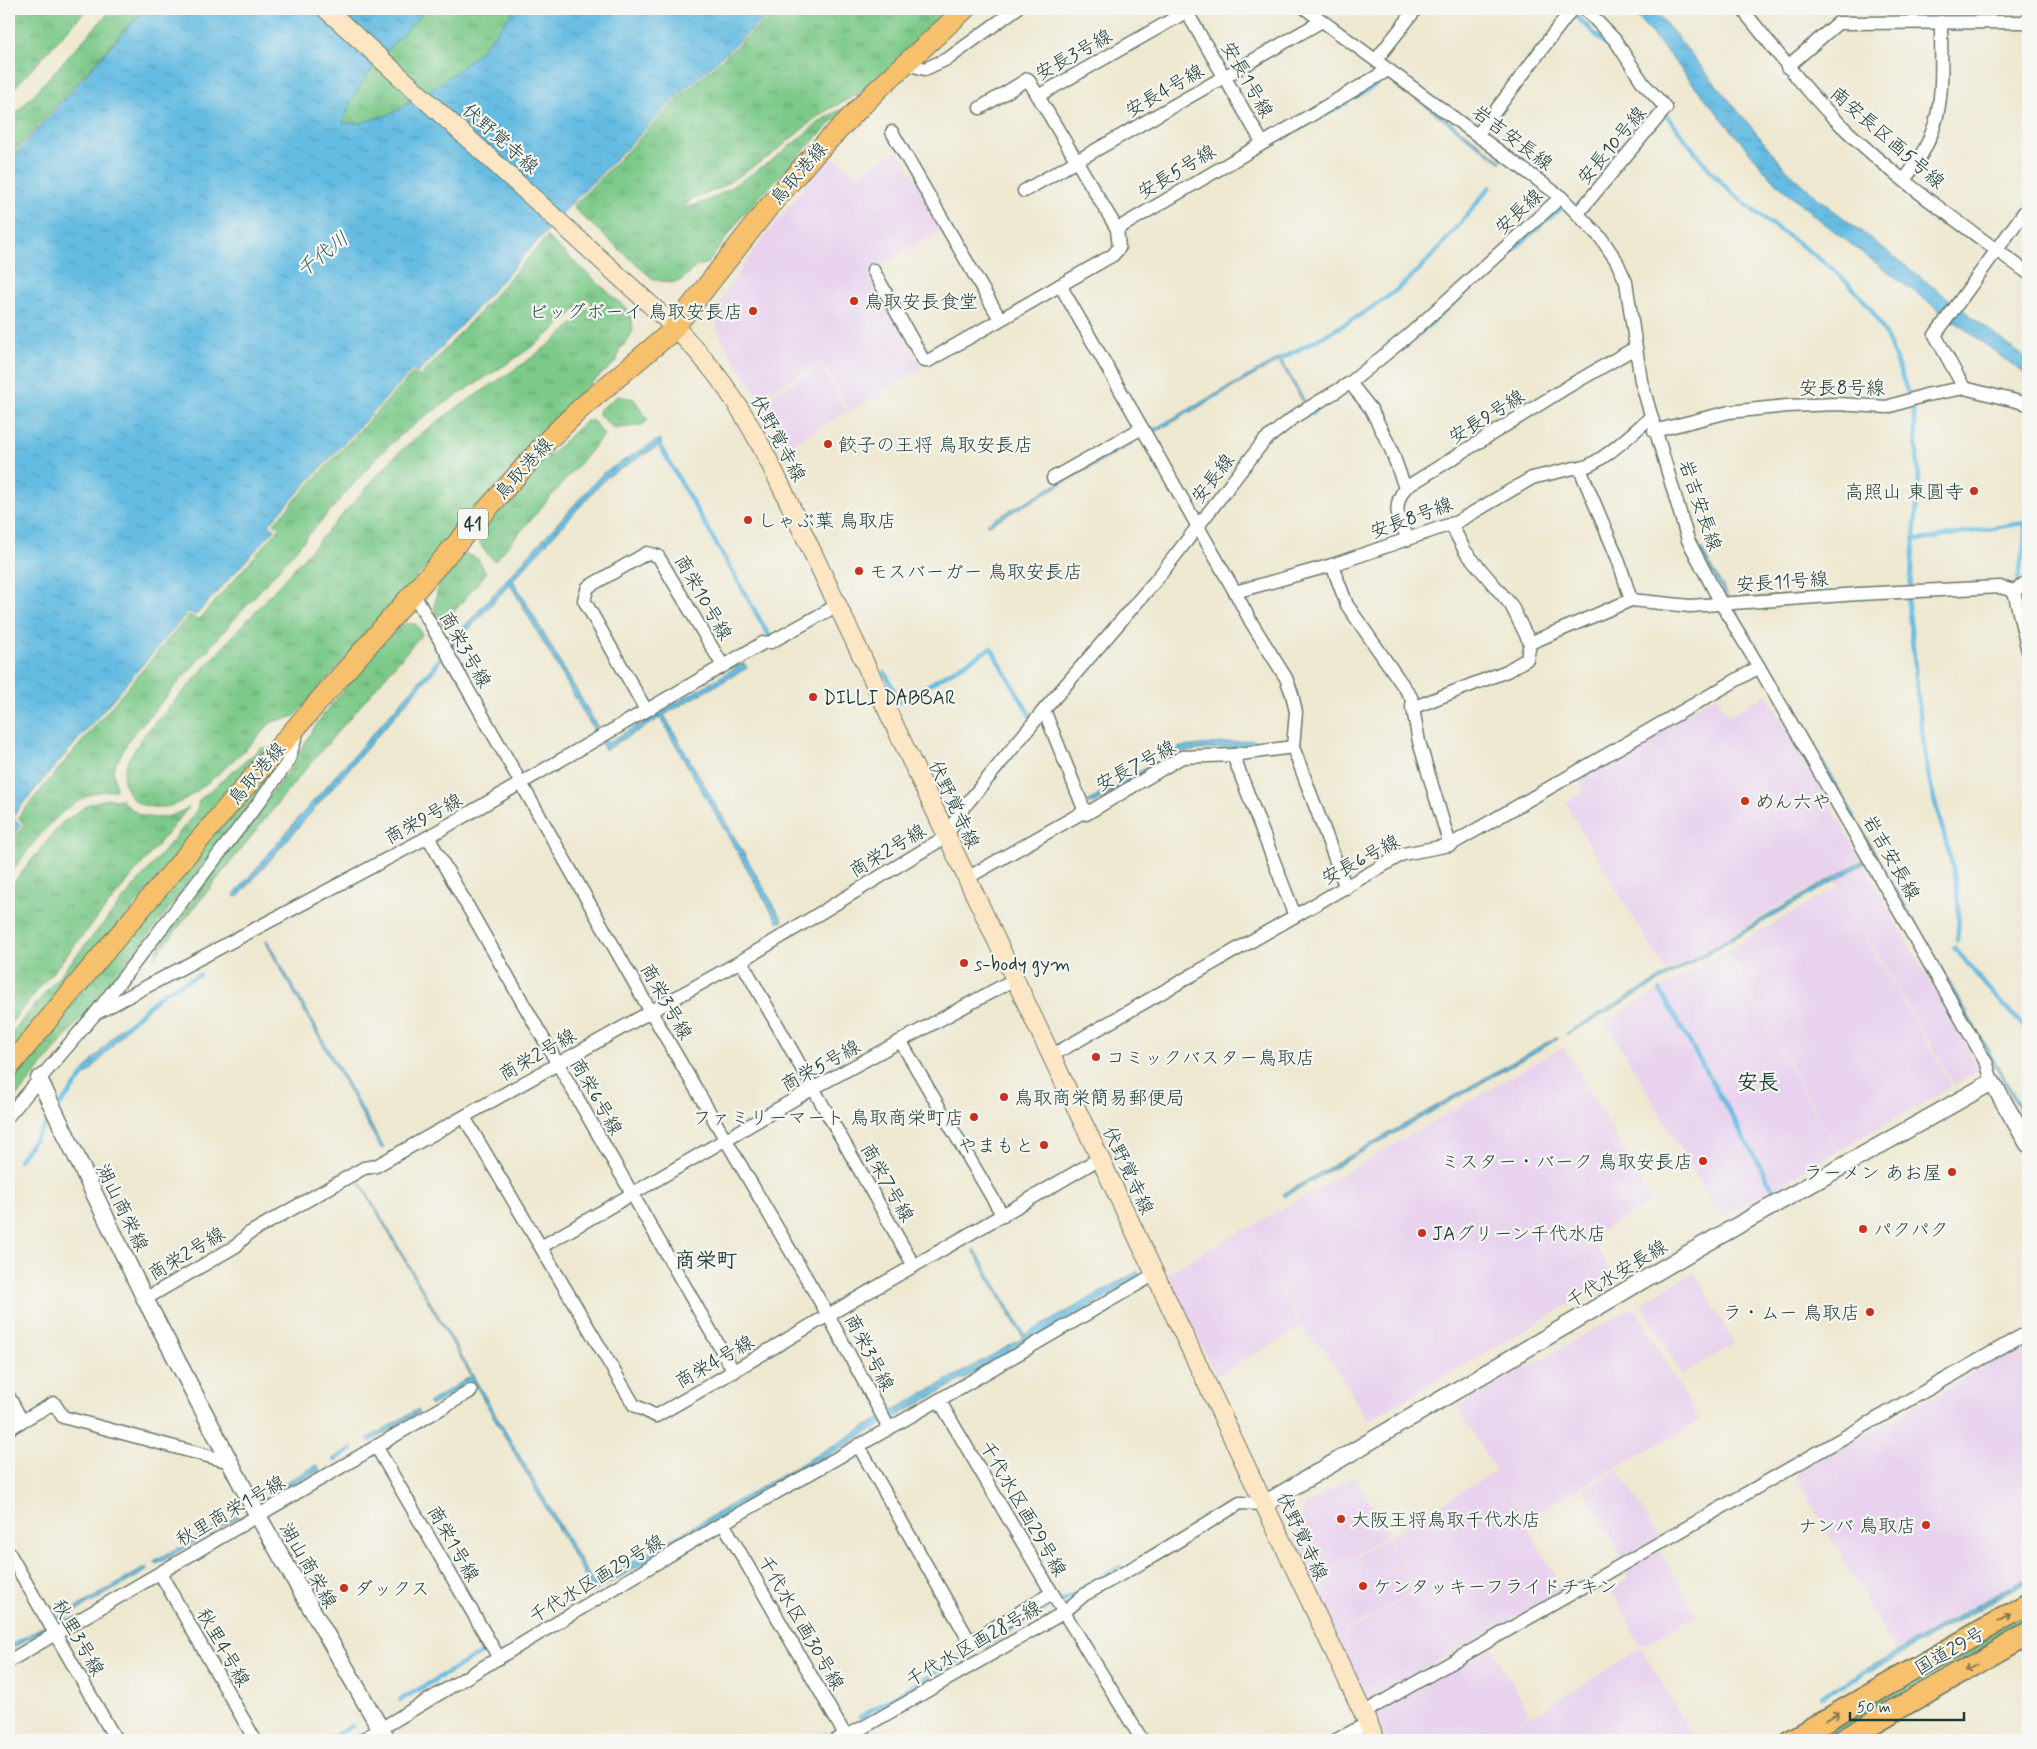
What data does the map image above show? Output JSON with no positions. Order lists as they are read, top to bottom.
{
  "streets": {
    "highway": ["国道29号"],
    "main road": ["伏野覚寺線", "鳥取港線", "41"],
    "street": [
      "安長3号線",
      "安長1号線",
      "安長4号線",
      "岩吉安長線",
      "南安長区画5号線",
      "安長10号線",
      "安長5号線",
      "安長線",
      "安長8号線",
      "安長9号線",
      "安長11号線",
      "商栄10号線",
      "商栄3号線",
      "安長7号線",
      "商栄9号線",
      "商栄2号線",
      "安長6号線",
      "商栄5号線",
      "商栄6号線",
      "商栄7号線",
      "湖山商栄線",
      "千代水安長線",
      "商栄4号線",
      "千代水区画29号線",
      "秋里商栄1号線",
      "商栄1号線",
      "千代水区画30号線",
      "秋里3号線",
      "千代水区画28号線",
      "秋里4号線"
    ]
  },
  "crossings": [
    ["安長3号線", "安長1号線"],
    ["安長1号線", "安長4号線"],
    ["安長1号線", "安長5号線"],
    ["安長4号線", "岩吉安長線"],
    ["岩吉安長線", "安長10号線"],
    ["岩吉安長線", "安長5号線"],
    ["岩吉安長線", "安長線"],
    ["岩吉安長線", "安長8号線"],
    ["岩吉安長線", "安長9号線"],
    ["岩吉安長線", "安長11号線"],
    ["岩吉安長線", "安長6号線"],
    ["岩吉安長線", "千代水安長線"],
    ["伏野覚寺線", "鳥取港線"],
    ["伏野覚寺線", "安長線"],
    ["伏野覚寺線", "商栄9号線"],
    ["伏野覚寺線", "商栄2号線"],
    ["伏野覚寺線", "安長6号線"],
    ["伏野覚寺線", "商栄5号線"],
    ["伏野覚寺線", "千代水安長線"],
    ["伏野覚寺線", "商栄4号線"],
    ["伏野覚寺線", "千代水区画28号線"],
    ["鳥取港線", "商栄3号線"],
    ["安長線", "安長7号線"],
    ["安長線", "商栄2号線"],
    ["商栄10号線", "商栄9号線"],
    ["商栄3号線", "商栄9号線"],
    ["商栄3号線", "商栄2号線"],
    ["商栄3号線", "商栄5号線"],
    ["商栄3号線", "商栄4号線"],
    ["商栄3号線", "千代水区画29号線"],
    ["商栄9号線", "商栄6号線"],
    ["商栄2号線", "商栄6号線"],
    ["商栄2号線", "商栄7号線"],
    ["商栄2号線", "湖山商栄線"],
    ["商栄2号線", "商栄4号線"],
    ["商栄5号線", "商栄6号線"],
    ["商栄5号線", "商栄7号線"],
    ["商栄5号線", "商栄4号線"],
    ["商栄6号線", "商栄4号線"],
    ["商栄7号線", "商栄4号線"],
    ["湖山商栄線", "千代水区画29号線"],
    ["湖山商栄線", "秋里商栄1号線"],
    ["千代水安長線", "千代水区画28号線"],
    ["千代水区画29号線", "商栄1号線"],
    ["千代水区画29号線", "千代水区画30号線"],
    ["秋里商栄1号線", "商栄1号線"],
    ["秋里商栄1号線", "秋里3号線"],
    ["秋里商栄1号線", "秋里4号線"],
    ["千代水区画30号線", "千代水区画28号線"]
  ],
  "districts": ["安長", "商栄町"],
  "water": ["千代川"],
  "places": [
    "鳥取安長食堂",
    "ビッグボーイ 鳥取安長店",
    "餃子の王将 鳥取安長店",
    "高照山 東圓寺",
    "しゃぶ葉 鳥取店",
    "モスバーガー 鳥取安長店",
    "DILLI DABBAR",
    "めん六や",
    "s-body gym",
    "コミックバスター鳥取店",
    "鳥取商栄簡易郵便局",
    "ファミリーマート 鳥取商栄町店",
    "やまもと",
    "ミスター・バーク 鳥取安長店",
    "ラーメン あお屋",
    "パクパク",
    "JAグリーン千代水店",
    "ラ・ムー 鳥取店",
    "大阪王将鳥取千代水店",
    "ナンバ 鳥取店",
    "ケンタッキーフライドチキン",
    "ダックス"
  ],
  "scale_bar": "50 m"
}
